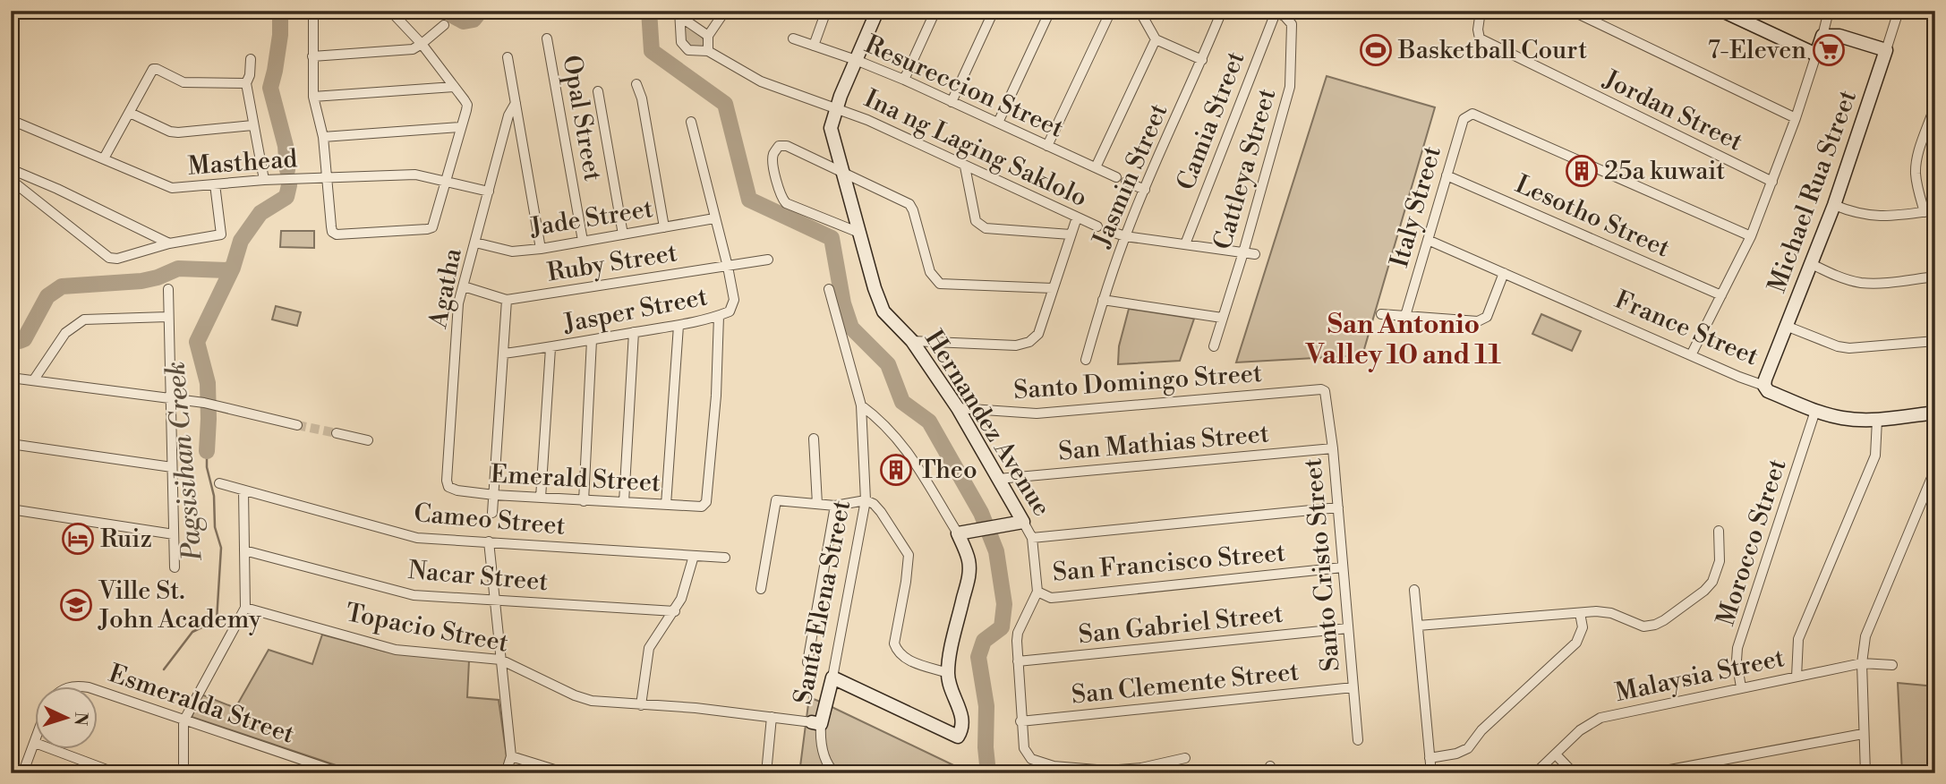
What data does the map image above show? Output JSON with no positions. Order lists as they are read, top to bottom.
{
  "streets": {
    "street": [
      "Resureccion Street",
      "Jordan Street",
      "Opal Street",
      "Camia Street",
      "Ina ng Laging Saklolo",
      "Masthead",
      "Cattleya Street",
      "Jasmin Street",
      "Michael Rua Street",
      "Italy Street",
      "Lesotho Street",
      "Jade Street",
      "Ruby Street",
      "Agatha",
      "Jasper Street",
      "France Street",
      "Santo Domingo Street",
      "Hernandez Avenue",
      "San Mathias Street",
      "Emerald Street",
      "Cameo Street",
      "Morocco Street",
      "San Francisco Street",
      "Santo Cristo Street",
      "Nacar Street",
      "Santa Elena Street",
      "San Gabriel Street",
      "Topacio Street",
      "Malaysia Street",
      "San Clemente Street",
      "Esmeralda Street"
    ]
  },
  "crossings": [
    ["Resureccion Street", "Hernandez Avenue"],
    ["Opal Street", "Jade Street"],
    ["Camia Street", "Cattleya Street"],
    ["Ina ng Laging Saklolo", "Hernandez Avenue"],
    ["Masthead", "Agatha"],
    ["Michael Rua Street", "France Street"],
    ["Italy Street", "Lesotho Street"],
    ["Italy Street", "France Street"],
    ["Jade Street", "Agatha"],
    ["Jade Street", "Jasper Street"],
    ["Ruby Street", "Agatha"],
    ["Ruby Street", "Jasper Street"],
    ["Agatha", "Emerald Street"],
    ["Jasper Street", "Emerald Street"],
    ["France Street", "Morocco Street"],
    ["Santo Domingo Street", "Hernandez Avenue"],
    ["Santo Domingo Street", "Santo Cristo Street"],
    ["Hernandez Avenue", "San Mathias Street"],
    ["Hernandez Avenue", "San Francisco Street"],
    ["San Mathias Street", "Santo Cristo Street"],
    ["Morocco Street", "Malaysia Street"],
    ["San Francisco Street", "Santo Cristo Street"],
    ["Santo Cristo Street", "San Gabriel Street"],
    ["Santo Cristo Street", "San Clemente Street"],
    ["Santa Elena Street", "Topacio Street"]
  ],
  "districts": ["San Antonio Valley 10 and 11"],
  "water": ["Pagsisihan Creek"],
  "places": {
    "sports": ["Basketball Court"],
    "supermarket": ["7-Eleven"],
    "building": ["25a kuwait", "Theo"],
    "hotel": ["Ruiz"],
    "school or university": ["Ville St. John Academy"]
  },
  "north": "right"
}
